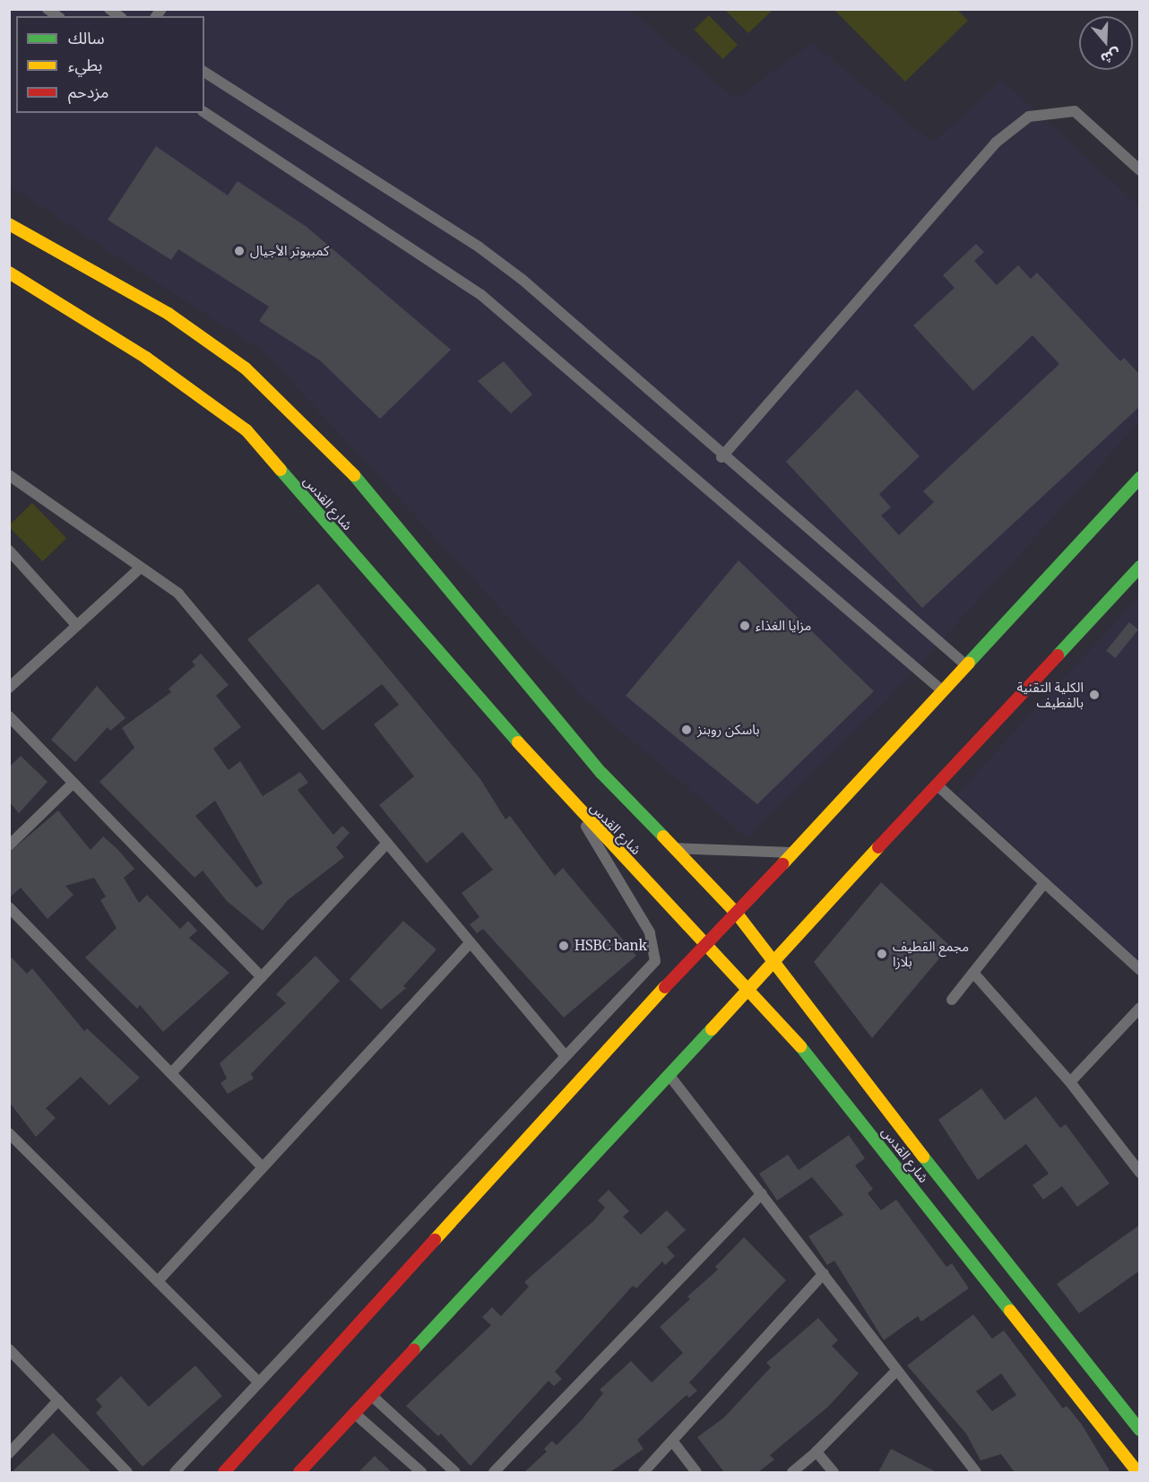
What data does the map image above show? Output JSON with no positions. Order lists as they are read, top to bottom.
{
  "streets": {
    "main road": ["شارع القدس"]
  },
  "places": [
    "كمبيوتر الأجيال",
    "مزايا الغذاء",
    "الكلية التقنية بالفطيف",
    "باسكن روبنز",
    "HSBC bank",
    "مجمع القطيف بلازا"
  ],
  "legend": ["سالك", "بطيء", "مزدحم"],
  "north": "bottom"
}
